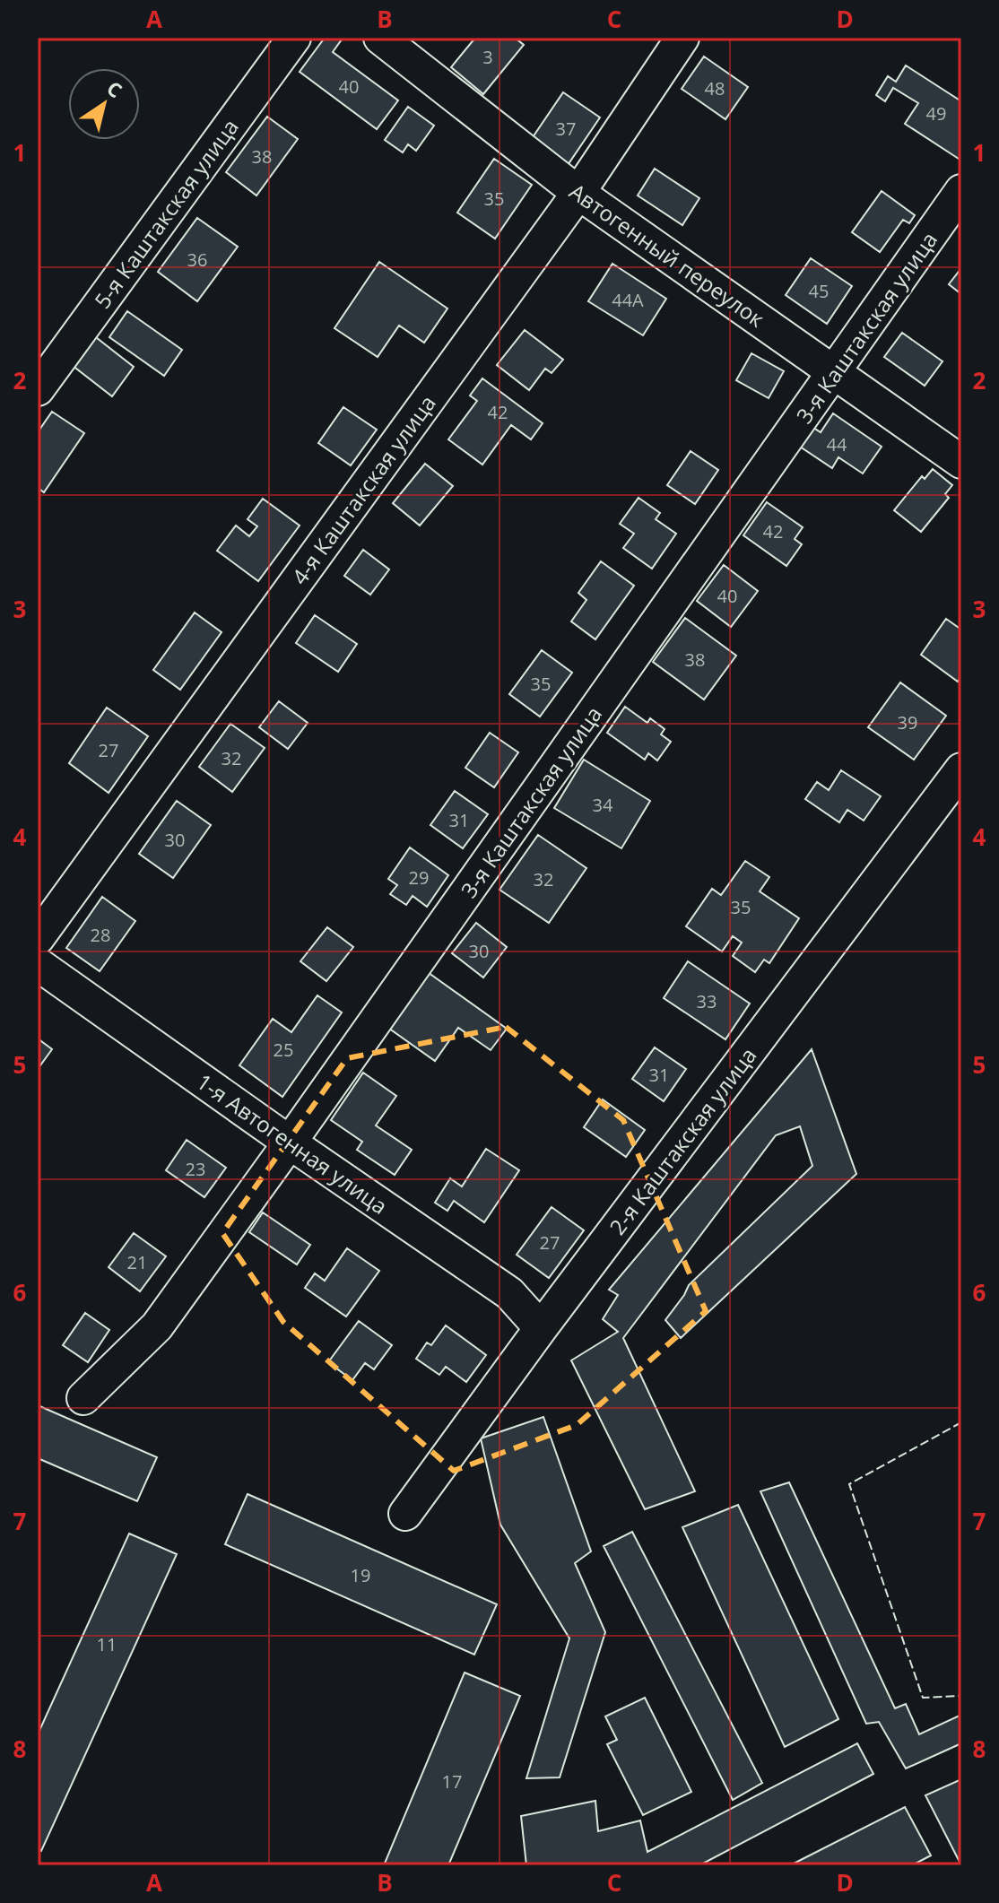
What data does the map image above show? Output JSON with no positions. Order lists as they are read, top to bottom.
{
  "streets": {
    "street": [
      "5-я Каштакская улица",
      "Автогенный переулок",
      "3-я Каштакская улица",
      "4-я Каштакская улица",
      "2-я Каштакская улица",
      "1-я Автогенная улица"
    ]
  },
  "crossings": [
    ["Автогенный переулок", "3-я Каштакская улица"],
    ["Автогенный переулок", "4-я Каштакская улица"],
    ["3-я Каштакская улица", "1-я Автогенная улица"],
    ["2-я Каштакская улица", "1-я Автогенная улица"]
  ],
  "house_numbers": [
    "3",
    "40",
    "48",
    "49",
    "37",
    "38",
    "35",
    "36",
    "45",
    "44А",
    "42",
    "44",
    "42",
    "40",
    "38",
    "35",
    "39",
    "27",
    "32",
    "34",
    "31",
    "30",
    "29",
    "32",
    "35",
    "28",
    "30",
    "33",
    "25",
    "31",
    "23",
    "27",
    "21",
    "19",
    "11",
    "17"
  ],
  "north": "top right",
  "grid": {
    "columns": [
      "A",
      "B",
      "C",
      "D"
    ],
    "rows": [
      "1",
      "2",
      "3",
      "4",
      "5",
      "6",
      "7",
      "8"
    ]
  }
}
